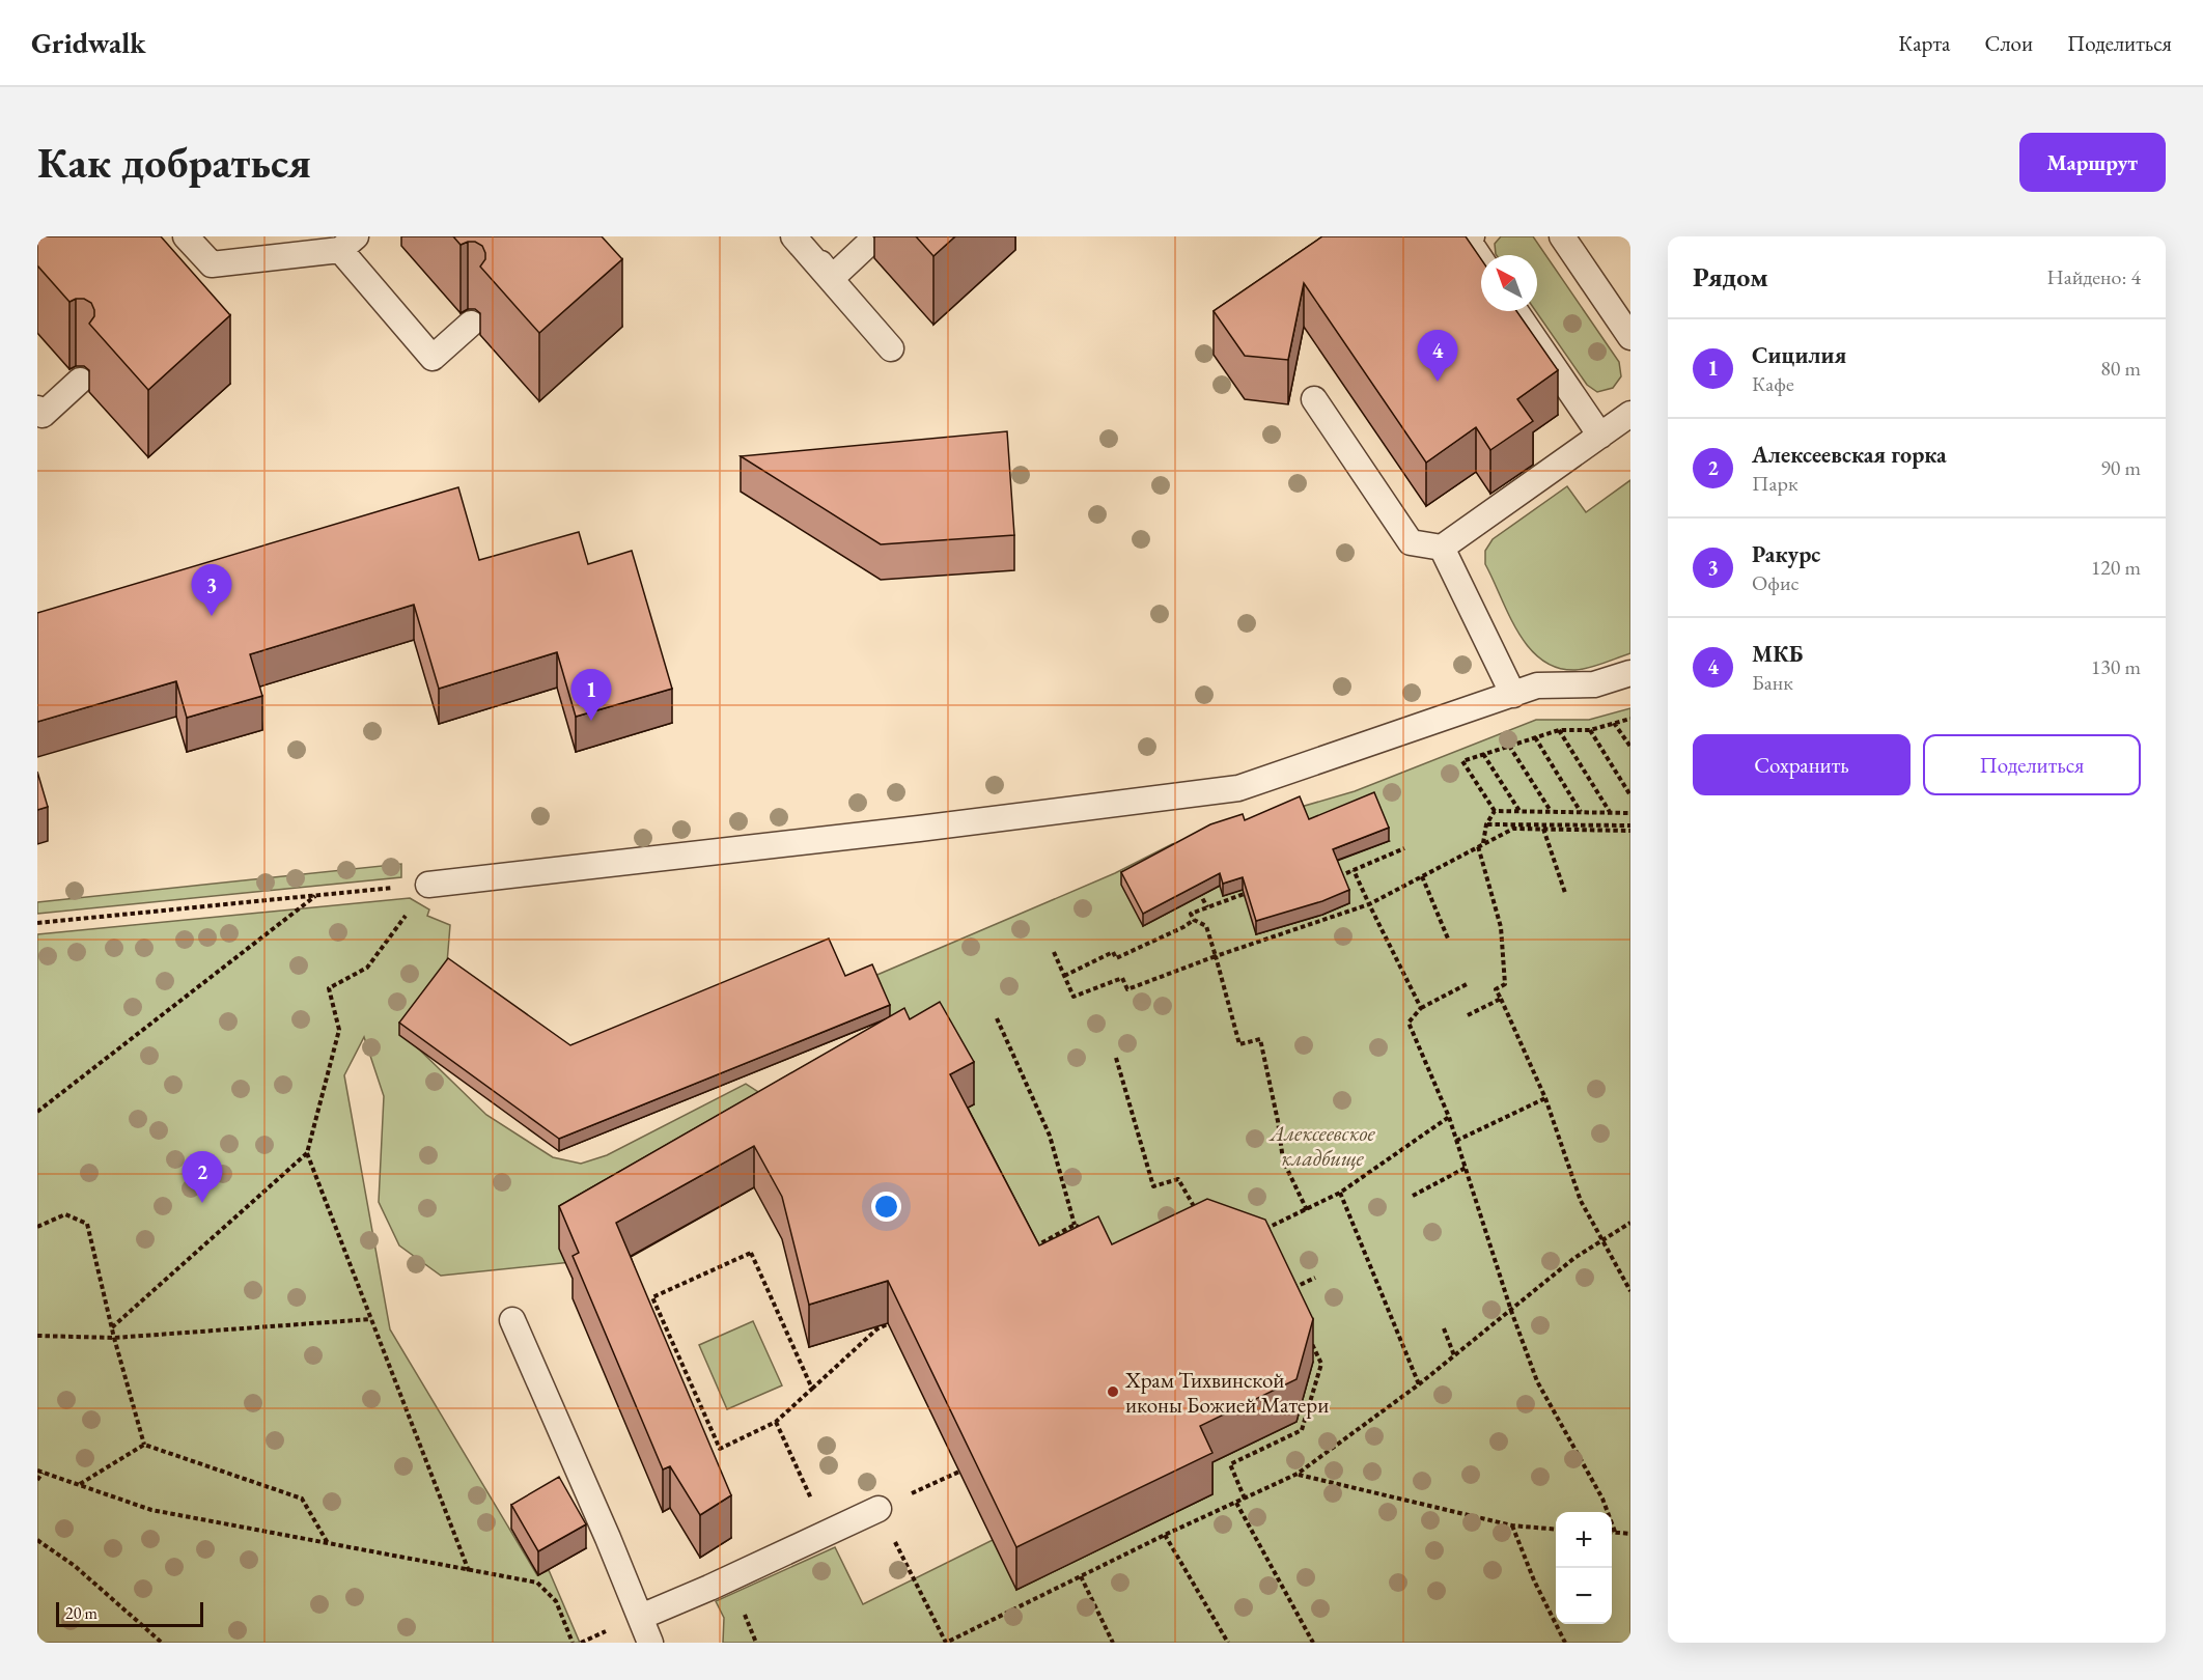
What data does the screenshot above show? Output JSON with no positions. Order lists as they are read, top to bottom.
{
  "parks": ["Алексеевское кладбище"],
  "places": ["Храм Тихвинской иконы Божией Матери"],
  "scale_bar": "20 m",
  "north": "top left",
  "page": {
    "header": "Gridwalk",
    "nav": ["Карта", "Слои", "Поделиться"],
    "buttons": [
      "Маршрут",
      ["Сохранить", "Поделиться"]
    ],
    "title": "Как добраться",
    "heading": ["Рядом", "Найдено: 4"],
    "list": [
      {
        "mark": "1",
        "name": "Сицилия",
        "note": "Кафе",
        "value": "80 m"
      },
      {
        "mark": "2",
        "name": "Алексеевская горка",
        "note": "Парк",
        "value": "90 m"
      },
      {
        "mark": "3",
        "name": "Ракурс",
        "note": "Офис",
        "value": "120 m"
      },
      {
        "mark": "4",
        "name": "МКБ",
        "note": "Банк",
        "value": "130 m"
      }
    ],
    "pins": [
      "4",
      "3",
      "1",
      "2"
    ],
    "map_buttons": ["+", "−"],
    "scale": "20 m"
  }
}
